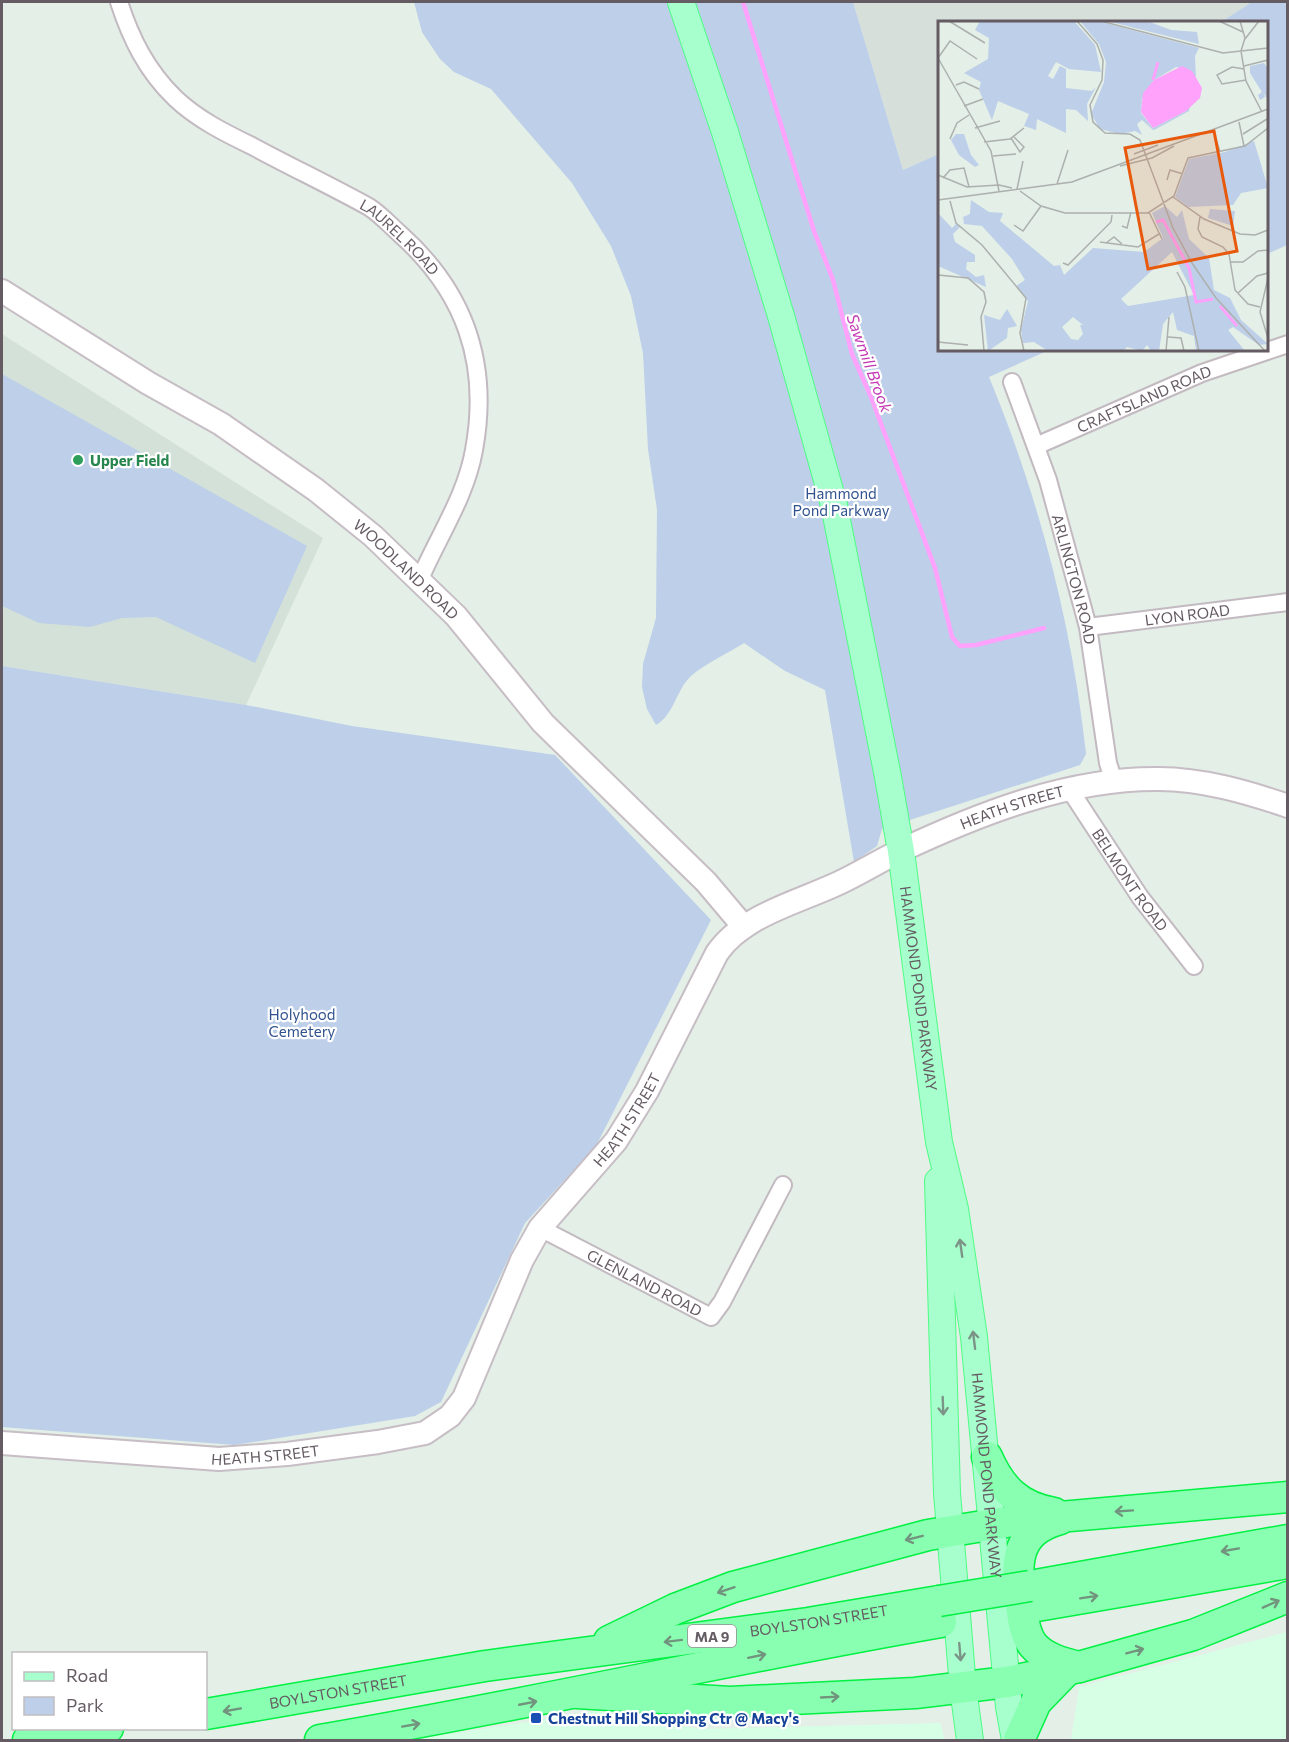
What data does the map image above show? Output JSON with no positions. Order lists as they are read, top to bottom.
{
  "streets": {
    "highway": ["BOYLSTON STREET", "MA 9"],
    "main road": ["HAMMOND POND PARKWAY"],
    "street": [
      "LAUREL ROAD",
      "CRAFTSLAND ROAD",
      "WOODLAND ROAD",
      "ARLINGTON ROAD",
      "LYON ROAD",
      "HEATH STREET",
      "BELMONT ROAD",
      "GLENLAND ROAD"
    ]
  },
  "crossings": [
    ["LAUREL ROAD", "WOODLAND ROAD"],
    ["CRAFTSLAND ROAD", "ARLINGTON ROAD"],
    ["WOODLAND ROAD", "HEATH STREET"],
    ["ARLINGTON ROAD", "LYON ROAD"],
    ["ARLINGTON ROAD", "HEATH STREET"],
    ["HEATH STREET", "BELMONT ROAD"],
    ["HEATH STREET", "HAMMOND POND PARKWAY"],
    ["HEATH STREET", "GLENLAND ROAD"]
  ],
  "water": ["Sawmill Brook"],
  "parks": ["Hammond Pond Parkway", "Holyhood Cemetery"],
  "places": {
    "other": ["Upper Field"],
    "transit": ["Chestnut Hill Shopping Ctr @ Macy's"]
  },
  "legend": ["Road", "Park"]
}
